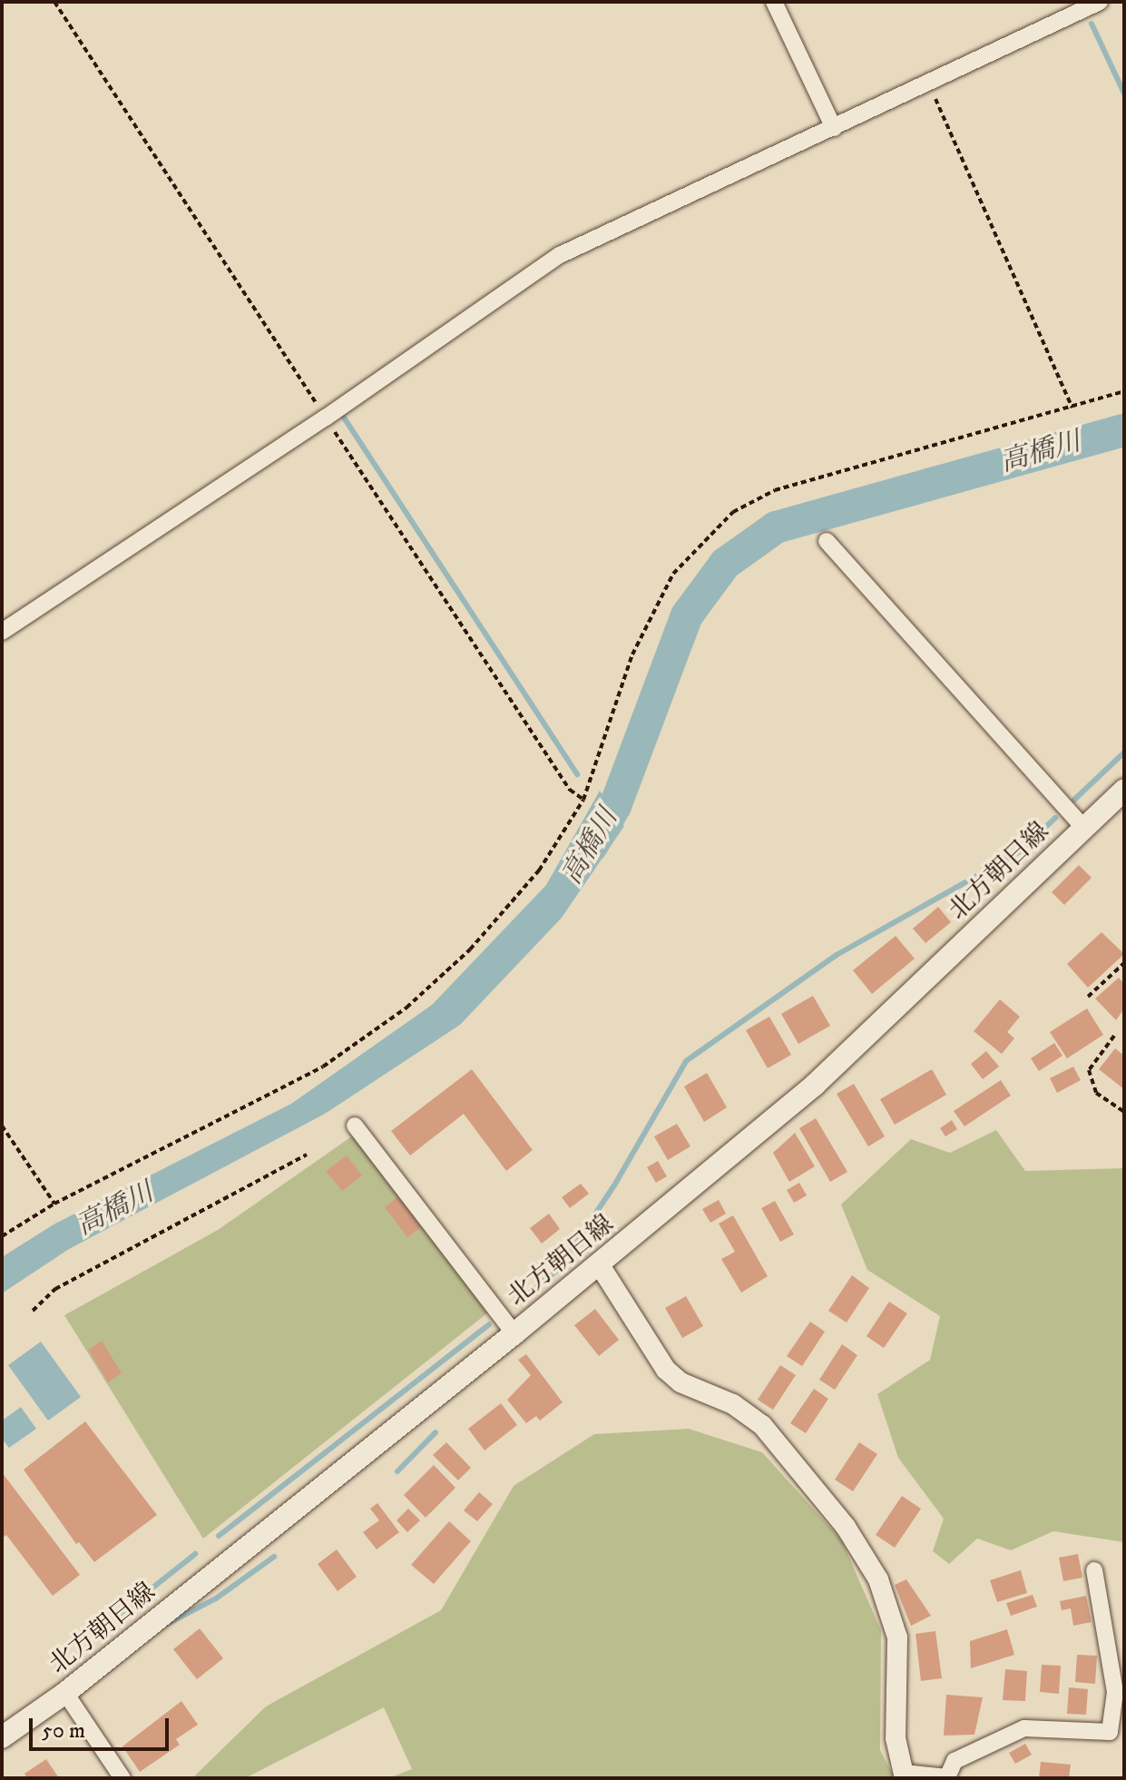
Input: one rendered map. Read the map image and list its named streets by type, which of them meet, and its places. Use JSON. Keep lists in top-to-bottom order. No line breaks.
{"streets":{"main road":["北方朝日線"]},"water":["高橋川"],"scale_bar":"50 m"}
